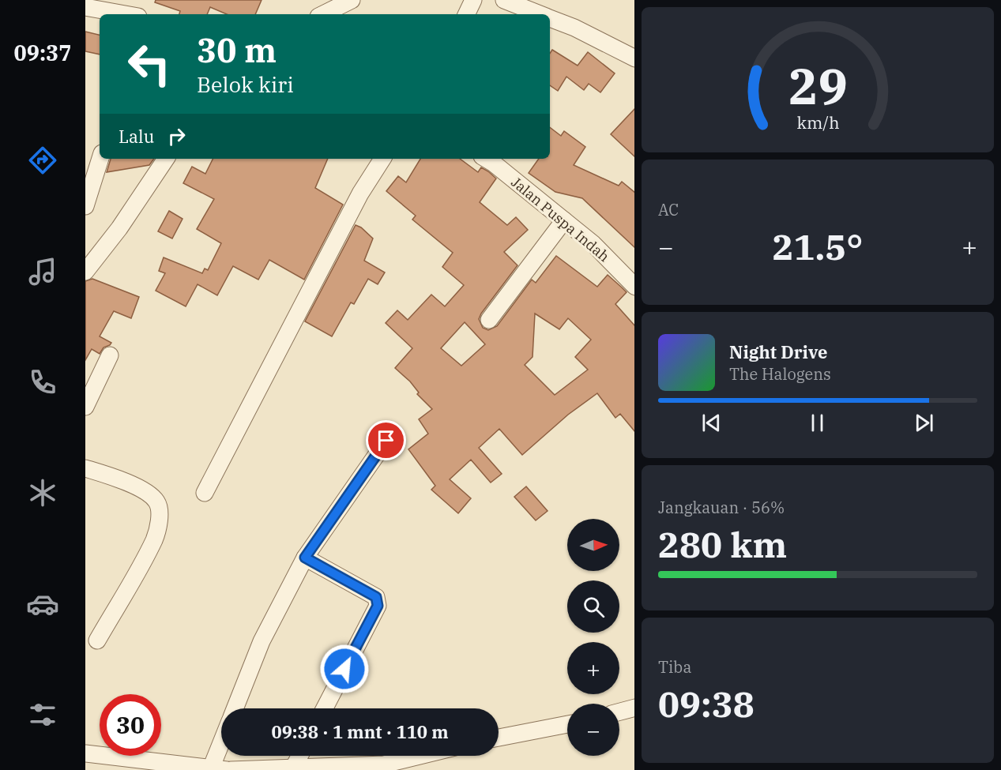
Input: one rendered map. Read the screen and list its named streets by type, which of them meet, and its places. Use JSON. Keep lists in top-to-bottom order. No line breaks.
{"streets":{"street":["Jalan Puspa Indah"]},"north":"right","page":{"tabs":"09:37","turn":["30 m","Belok kiri"],"then":"Lalu","tile":["AC",["Jangkauan · 56%","280 km"],["Tiba","09:38"]],"heat":["−","21.5°","+"],"song":["Night Drive","The Halogens"],"map_buttons":["+","−"],"limit":"30","trip":"09:38 · 1 mnt · 110 m","gauge":["29","km/h"]}}
